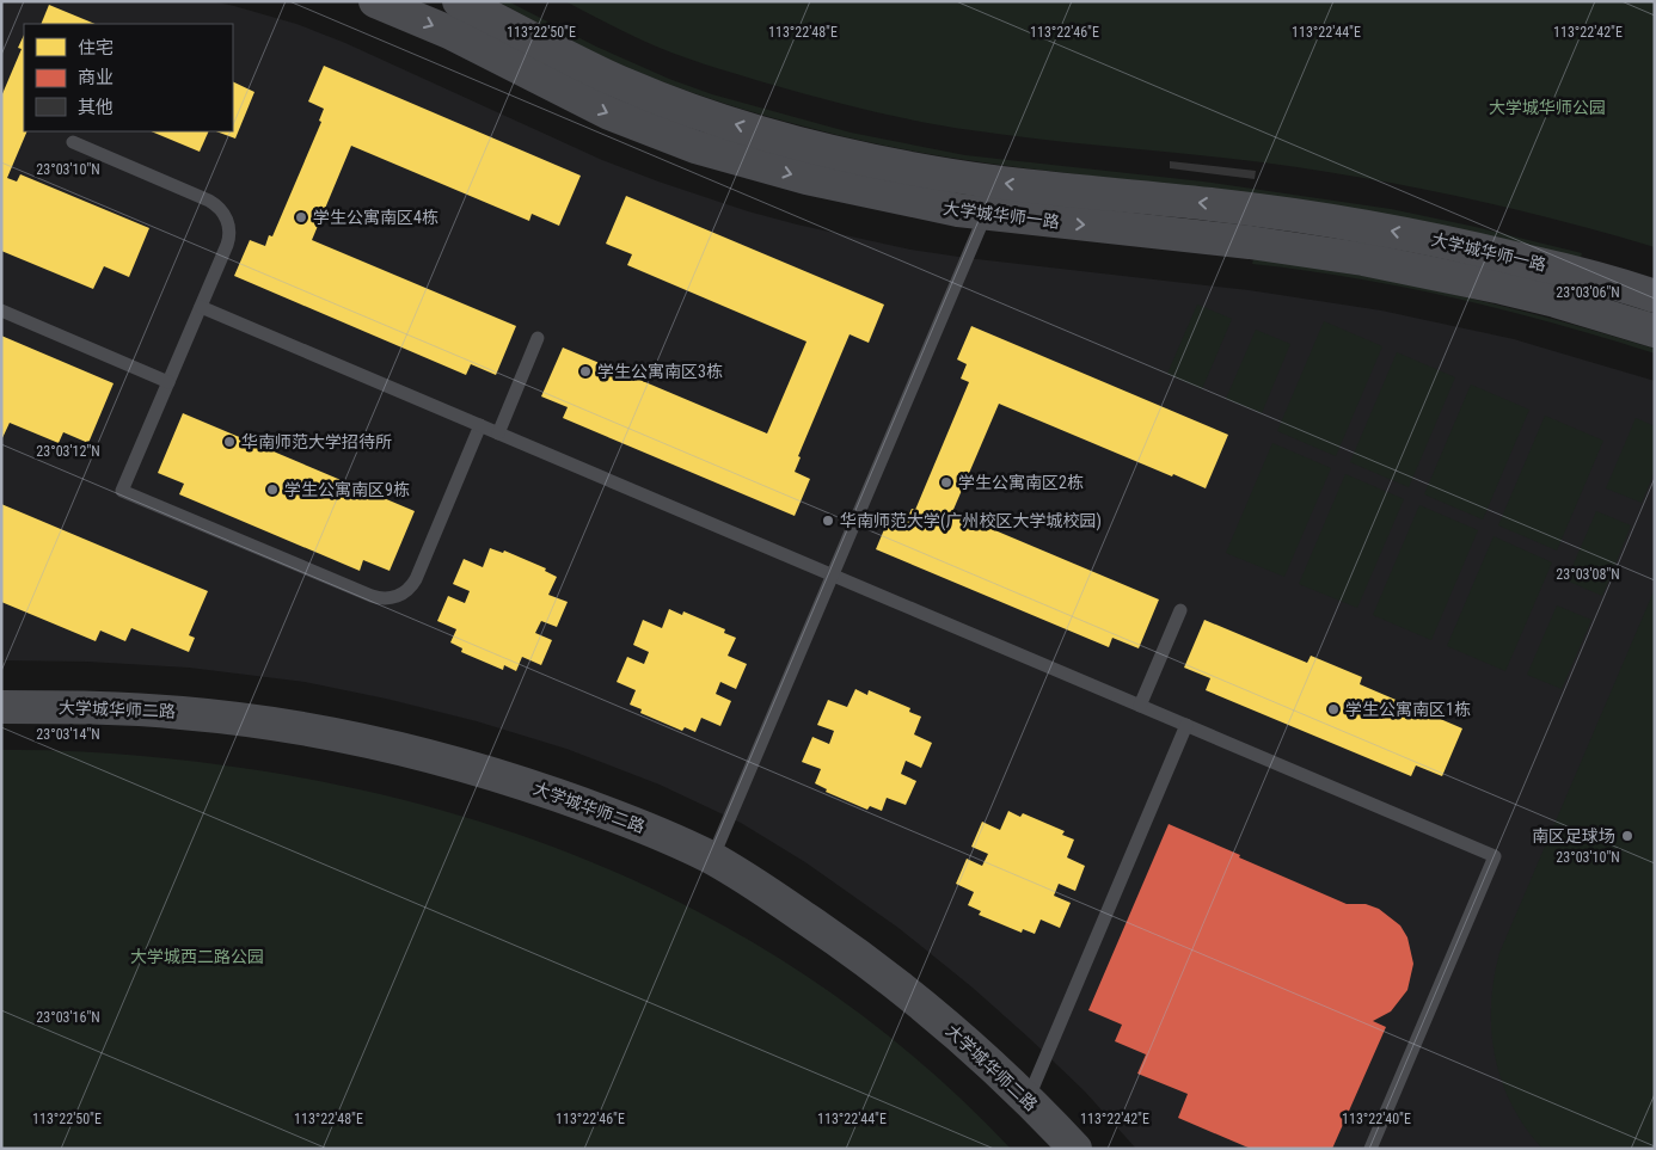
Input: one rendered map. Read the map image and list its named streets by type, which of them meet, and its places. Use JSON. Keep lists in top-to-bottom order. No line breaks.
{"streets":{"street":["大学城华师一路","大学城华师二路"]},"parks":["大学城华师公园","大学城西二路公园"],"places":["学生公寓南区4栋","学生公寓南区3栋","华南师范大学招待所","学生公寓南区2栋","学生公寓南区9栋","华南师范大学(广州校区大学城校园)","学生公寓南区1栋","南区足球场"],"legend":["住宅","商业","其他"],"coordinates":["113°22'50\"E","113°22'44\"E","113°22'48\"E","113°22'46\"E","113°22'42\"E","23°03'10\"N","23°03'06\"N","23°03'12\"N","23°03'08\"N","23°03'14\"N","23°03'16\"N","113°22'40\"E"]}
